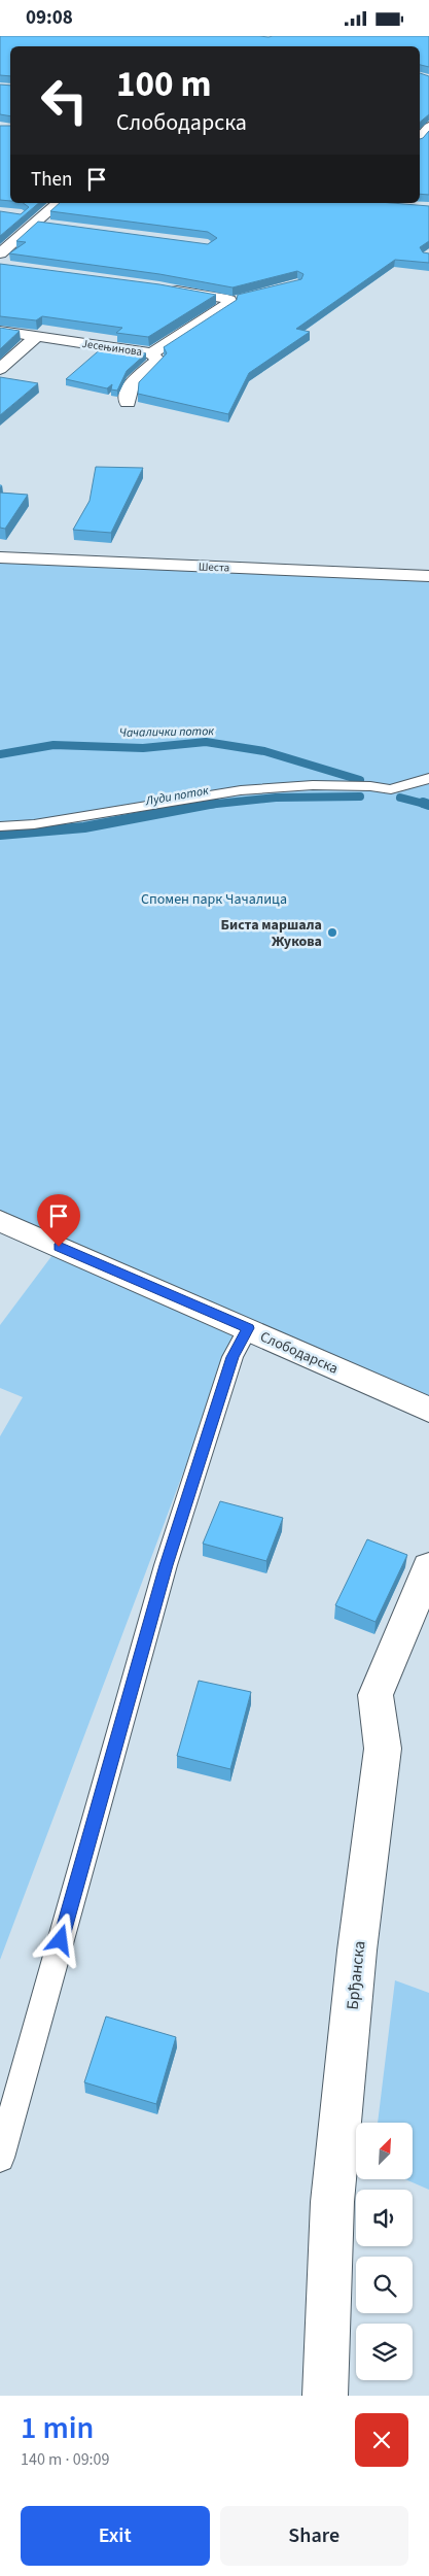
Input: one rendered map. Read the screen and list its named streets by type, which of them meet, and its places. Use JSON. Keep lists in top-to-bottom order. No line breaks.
{"streets":{"street":["Јесењинова","Шеста","Слободарска","Брђанска"]},"water":["Чачалички поток","Луди поток"],"parks":["Спомен парк Чачалица"],"places":["Биста маршала Жукова"],"north":"top right","page":{"status":"09:08","turn":["100 m","Слободарска"],"then":"Then","heading":["1 min","140 m · 09:09"],"buttons":["Exit","Share"]}}
